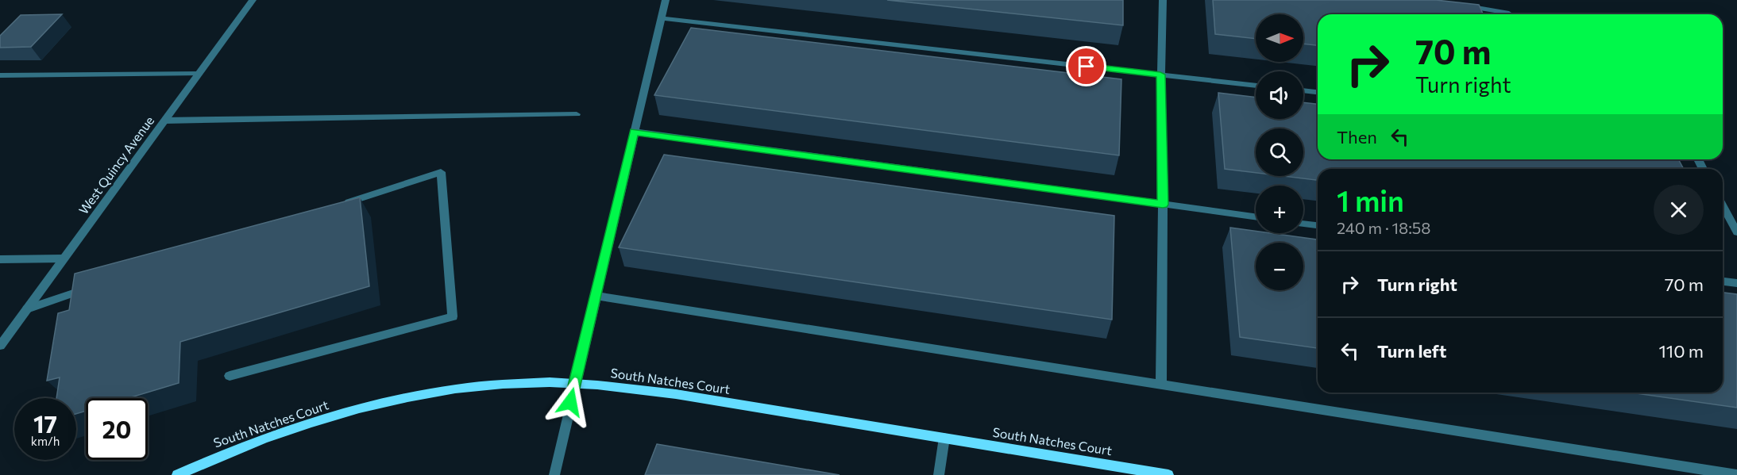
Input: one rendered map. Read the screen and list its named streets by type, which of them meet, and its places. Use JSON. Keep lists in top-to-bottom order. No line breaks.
{"streets":{"street":["West Quincy Avenue","South Natches Court"]},"north":"right","page":{"map_buttons":["+","−"],"turn":["70 m","Turn right"],"then":"Then","heading":["1 min","240 m · 18:58"],"list":[{"name":"Turn right","value":"70 m"},{"name":"Turn left","value":"110 m"}],"speed":"17 km/h","limit":"20"}}
